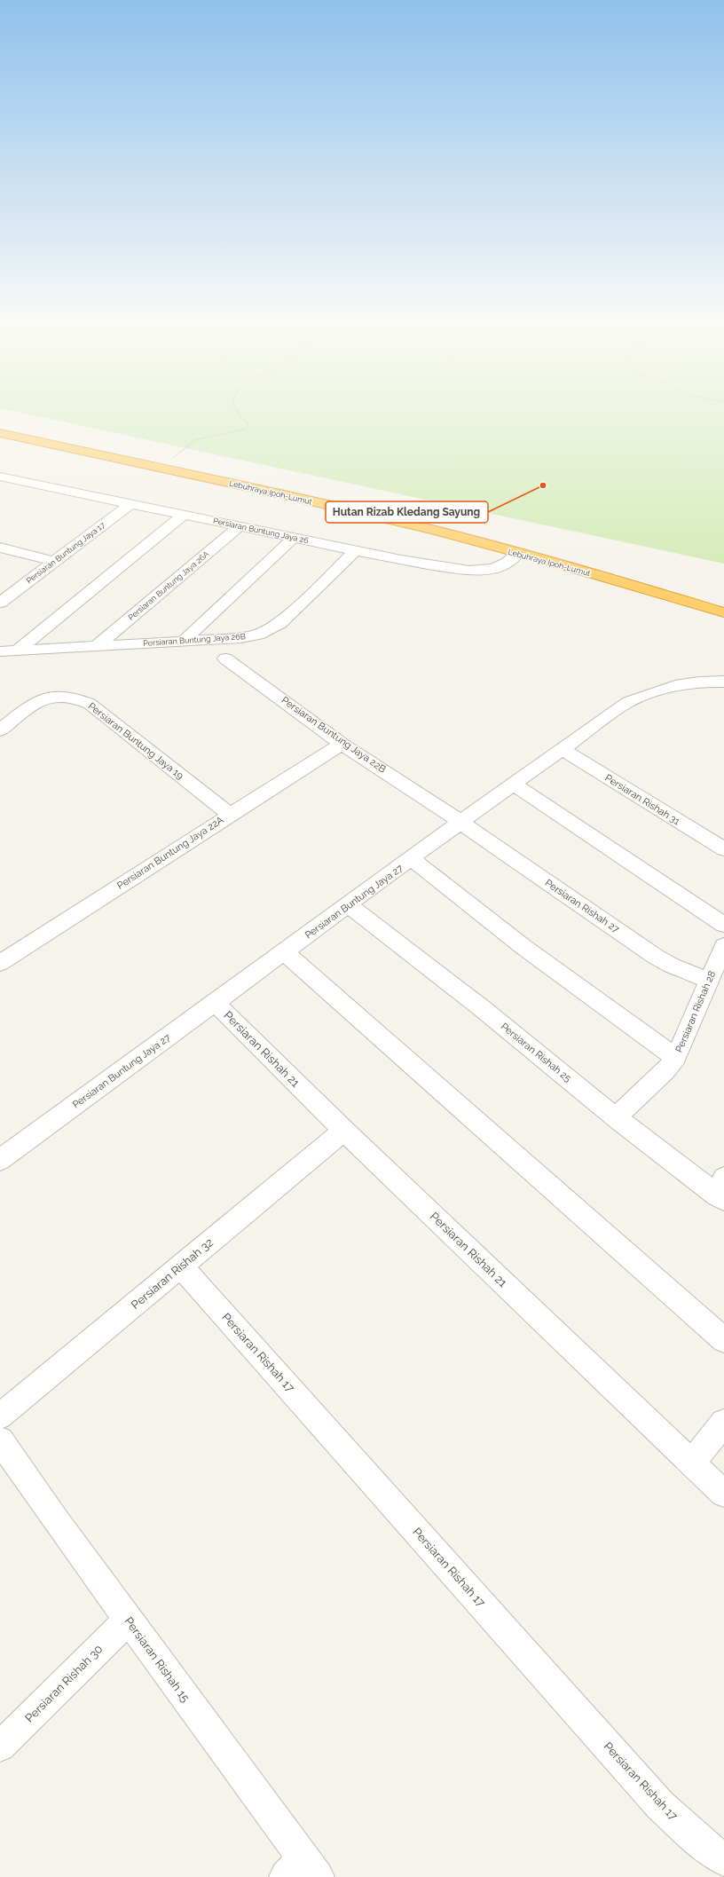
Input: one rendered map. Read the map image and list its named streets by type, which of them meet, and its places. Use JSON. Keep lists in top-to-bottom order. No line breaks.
{"streets":{"highway":["Lebuhraya Ipoh-Lumut"],"street":["Persiaran Buntung Jaya 26","Persiaran Buntung Jaya 17","Persiaran Buntung Jaya 26A","Persiaran Buntung Jaya 26B","Persiaran Buntung Jaya 22B","Persiaran Buntung Jaya 19","Persiaran Rishah 31","Persiaran Buntung Jaya 22A","Persiaran Buntung Jaya 27","Persiaran Rishah 27","Persiaran Rishah 28","Persiaran Rishah 21","Persiaran Rishah 25","Persiaran Rishah 32","Persiaran Rishah 17","Persiaran Rishah 15","Persiaran Rishah 30"]},"crossings":[["Lebuhraya Ipoh-Lumut","Persiaran Buntung Jaya 26"],["Persiaran Buntung Jaya 26","Persiaran Buntung Jaya 17"],["Persiaran Buntung Jaya 26","Persiaran Buntung Jaya 26A"],["Persiaran Buntung Jaya 26","Persiaran Buntung Jaya 26B"],["Persiaran Buntung Jaya 26A","Persiaran Buntung Jaya 26B"],["Persiaran Buntung Jaya 22B","Persiaran Buntung Jaya 22A"],["Persiaran Buntung Jaya 22B","Persiaran Buntung Jaya 27"],["Persiaran Buntung Jaya 22B","Persiaran Rishah 27"],["Persiaran Buntung Jaya 19","Persiaran Buntung Jaya 22A"],["Persiaran Rishah 31","Persiaran Buntung Jaya 27"],["Persiaran Buntung Jaya 27","Persiaran Rishah 27"],["Persiaran Buntung Jaya 27","Persiaran Rishah 21"],["Persiaran Buntung Jaya 27","Persiaran Rishah 25"],["Persiaran Rishah 27","Persiaran Rishah 28"],["Persiaran Rishah 28","Persiaran Rishah 25"],["Persiaran Rishah 21","Persiaran Rishah 32"],["Persiaran Rishah 32","Persiaran Rishah 17"],["Persiaran Rishah 15","Persiaran Rishah 30"]],"places":["Hutan Rizab Kledang Sayung"]}
